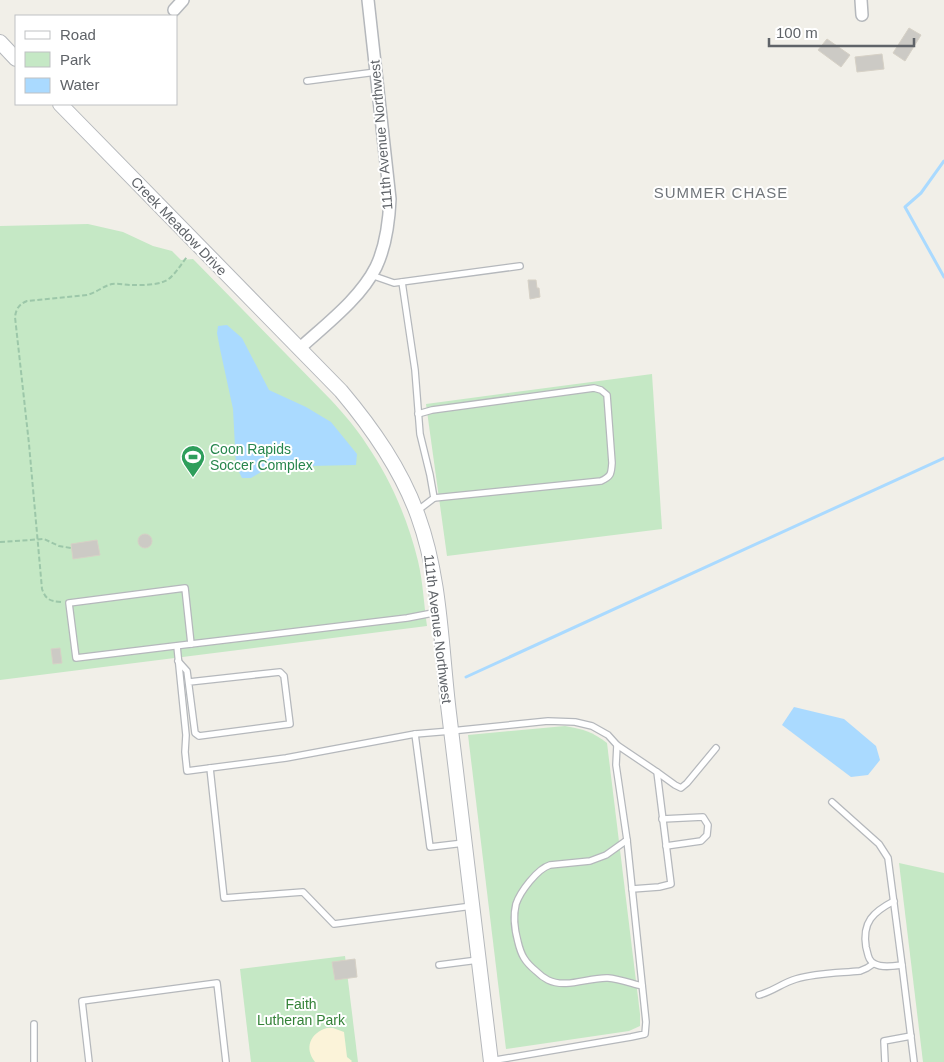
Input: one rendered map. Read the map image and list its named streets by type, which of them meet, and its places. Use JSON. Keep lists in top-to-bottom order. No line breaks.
{"streets":{"street":["111th Avenue Northwest","Creek Meadow Drive"]},"crossings":[["111th Avenue Northwest","Creek Meadow Drive"]],"districts":["SUMMER CHASE"],"parks":["Faith Lutheran Park"],"places":{"sports":["Coon Rapids Soccer Complex"]},"legend":["Road","Park","Water"],"scale_bar":"100 m"}
